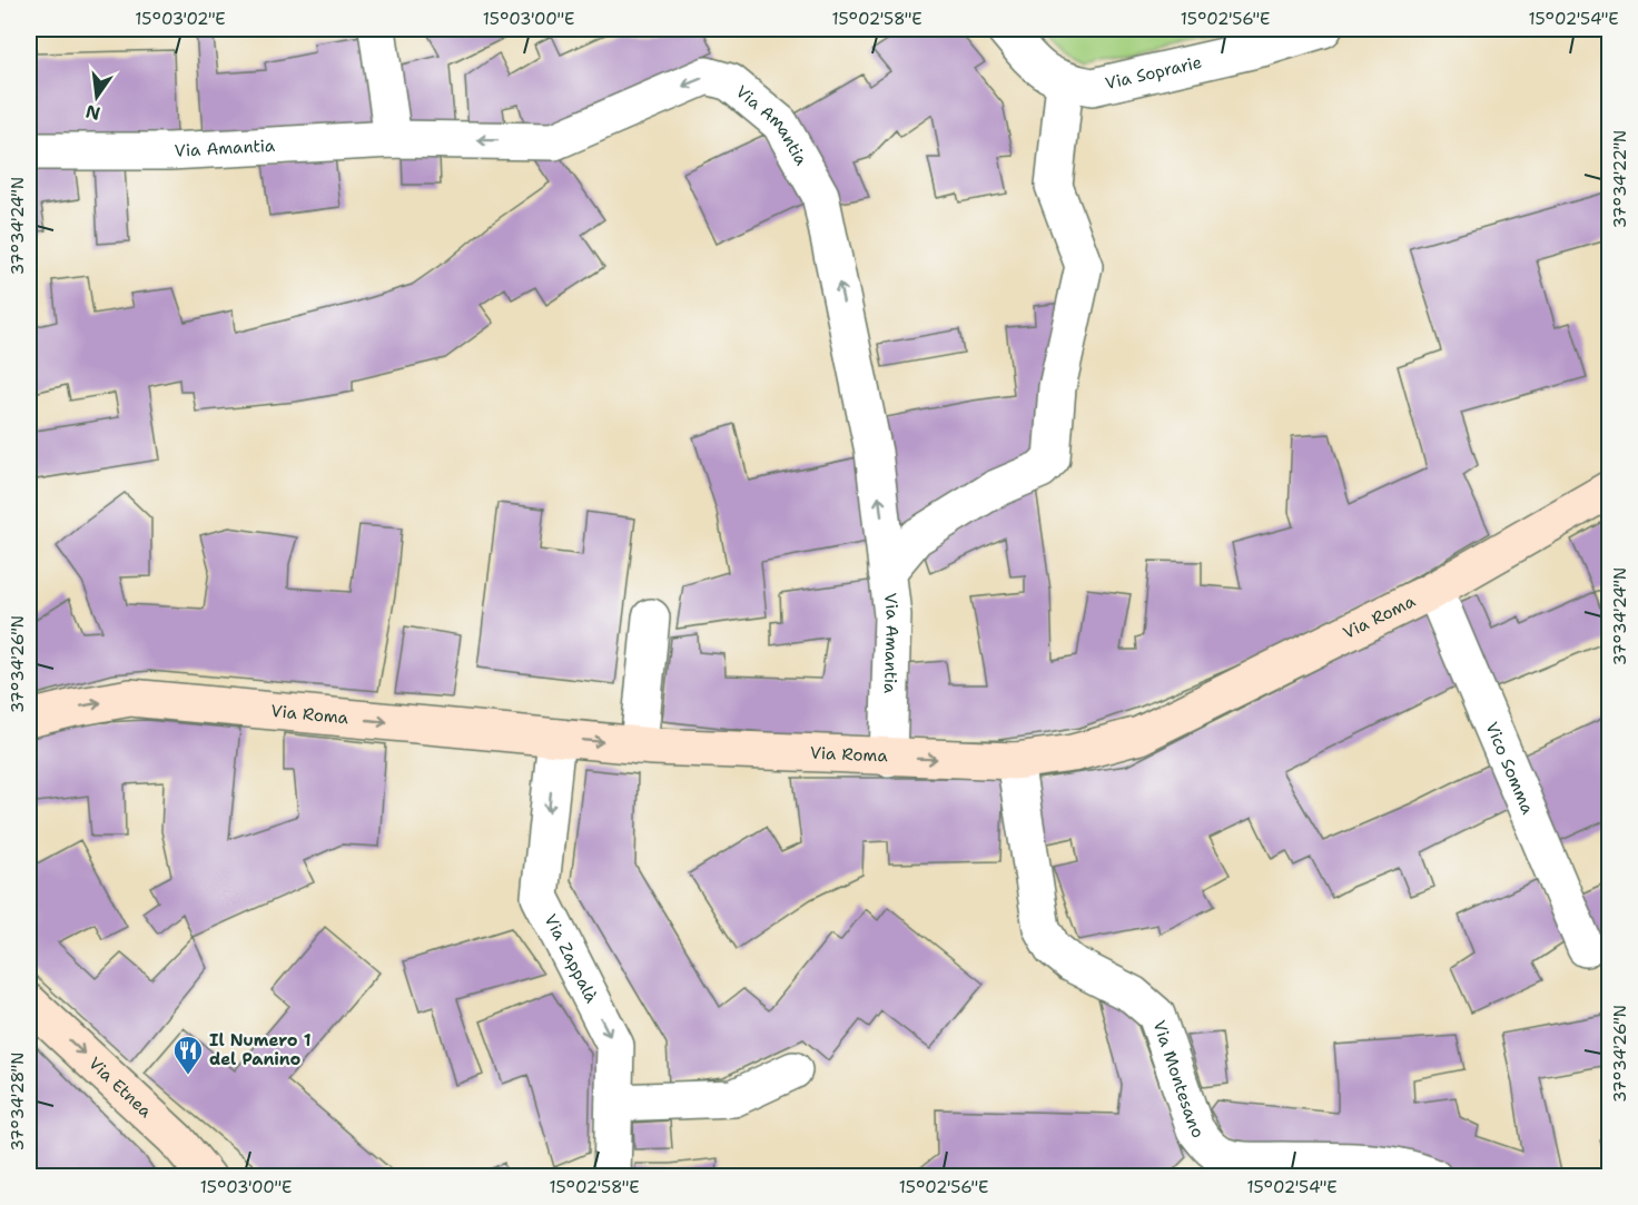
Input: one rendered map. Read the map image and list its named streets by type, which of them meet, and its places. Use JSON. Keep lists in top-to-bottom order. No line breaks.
{"streets":{"main road":["Via Roma","Via Etnea"],"street":["Via Soprarie","Via Amantia","Vico Somma","Via Zappalà","Via Montesano"]},"crossings":[["Via Amantia","Via Roma"],["Via Roma","Vico Somma"],["Via Roma","Via Zappalà"],["Via Roma","Via Montesano"]],"one_way":["Via Roma","Via Zappalà","Via Etnea"],"places":{"restaurant":["Il Numero 1 del Panino"]},"north":"bottom","coordinates":["15°03'02\"E","15°03'00\"E","15°02'58\"E","15°02'56\"E","15°02'54\"E","37°34'22\"N","37°34'24\"N","37°34'26\"N","37°34'28\"N"]}
